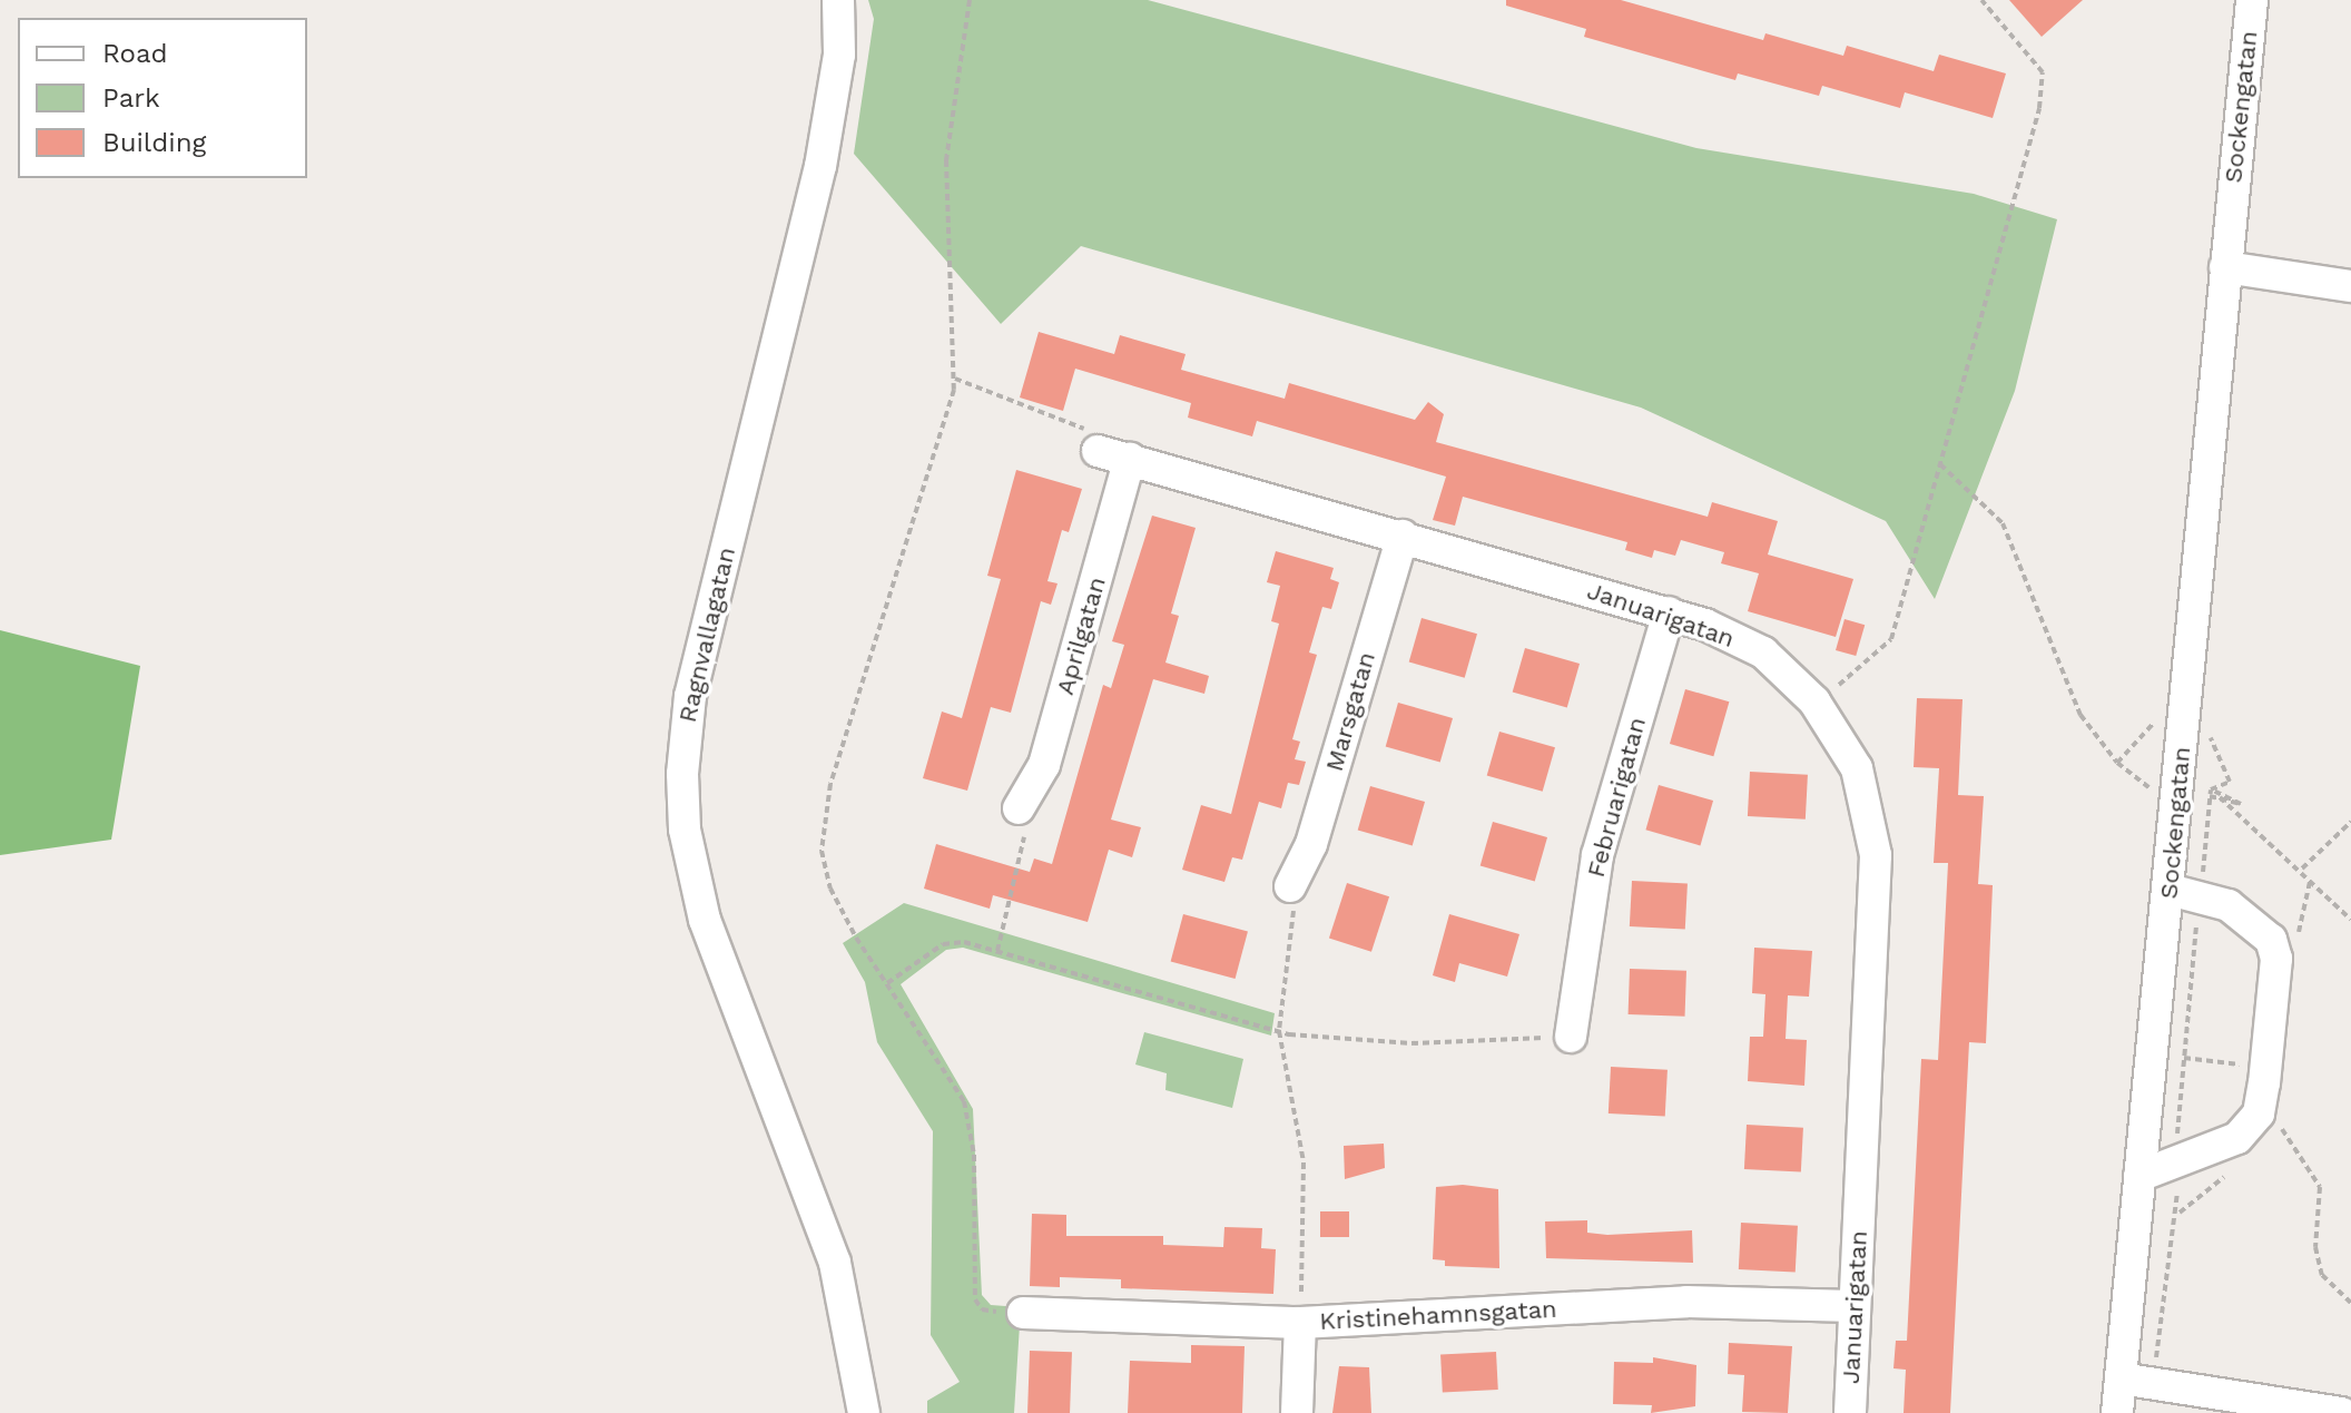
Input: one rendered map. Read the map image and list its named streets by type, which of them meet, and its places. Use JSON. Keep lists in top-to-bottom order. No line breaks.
{"streets":{"street":["Sockengatan","Januarigatan","Ragnvallagatan","Aprilgatan","Marsgatan","Februarigatan","Kristinehamnsgatan"]},"crossings":[["Januarigatan","Aprilgatan"],["Januarigatan","Marsgatan"],["Januarigatan","Februarigatan"],["Januarigatan","Kristinehamnsgatan"]],"legend":["Road","Park","Building"]}
